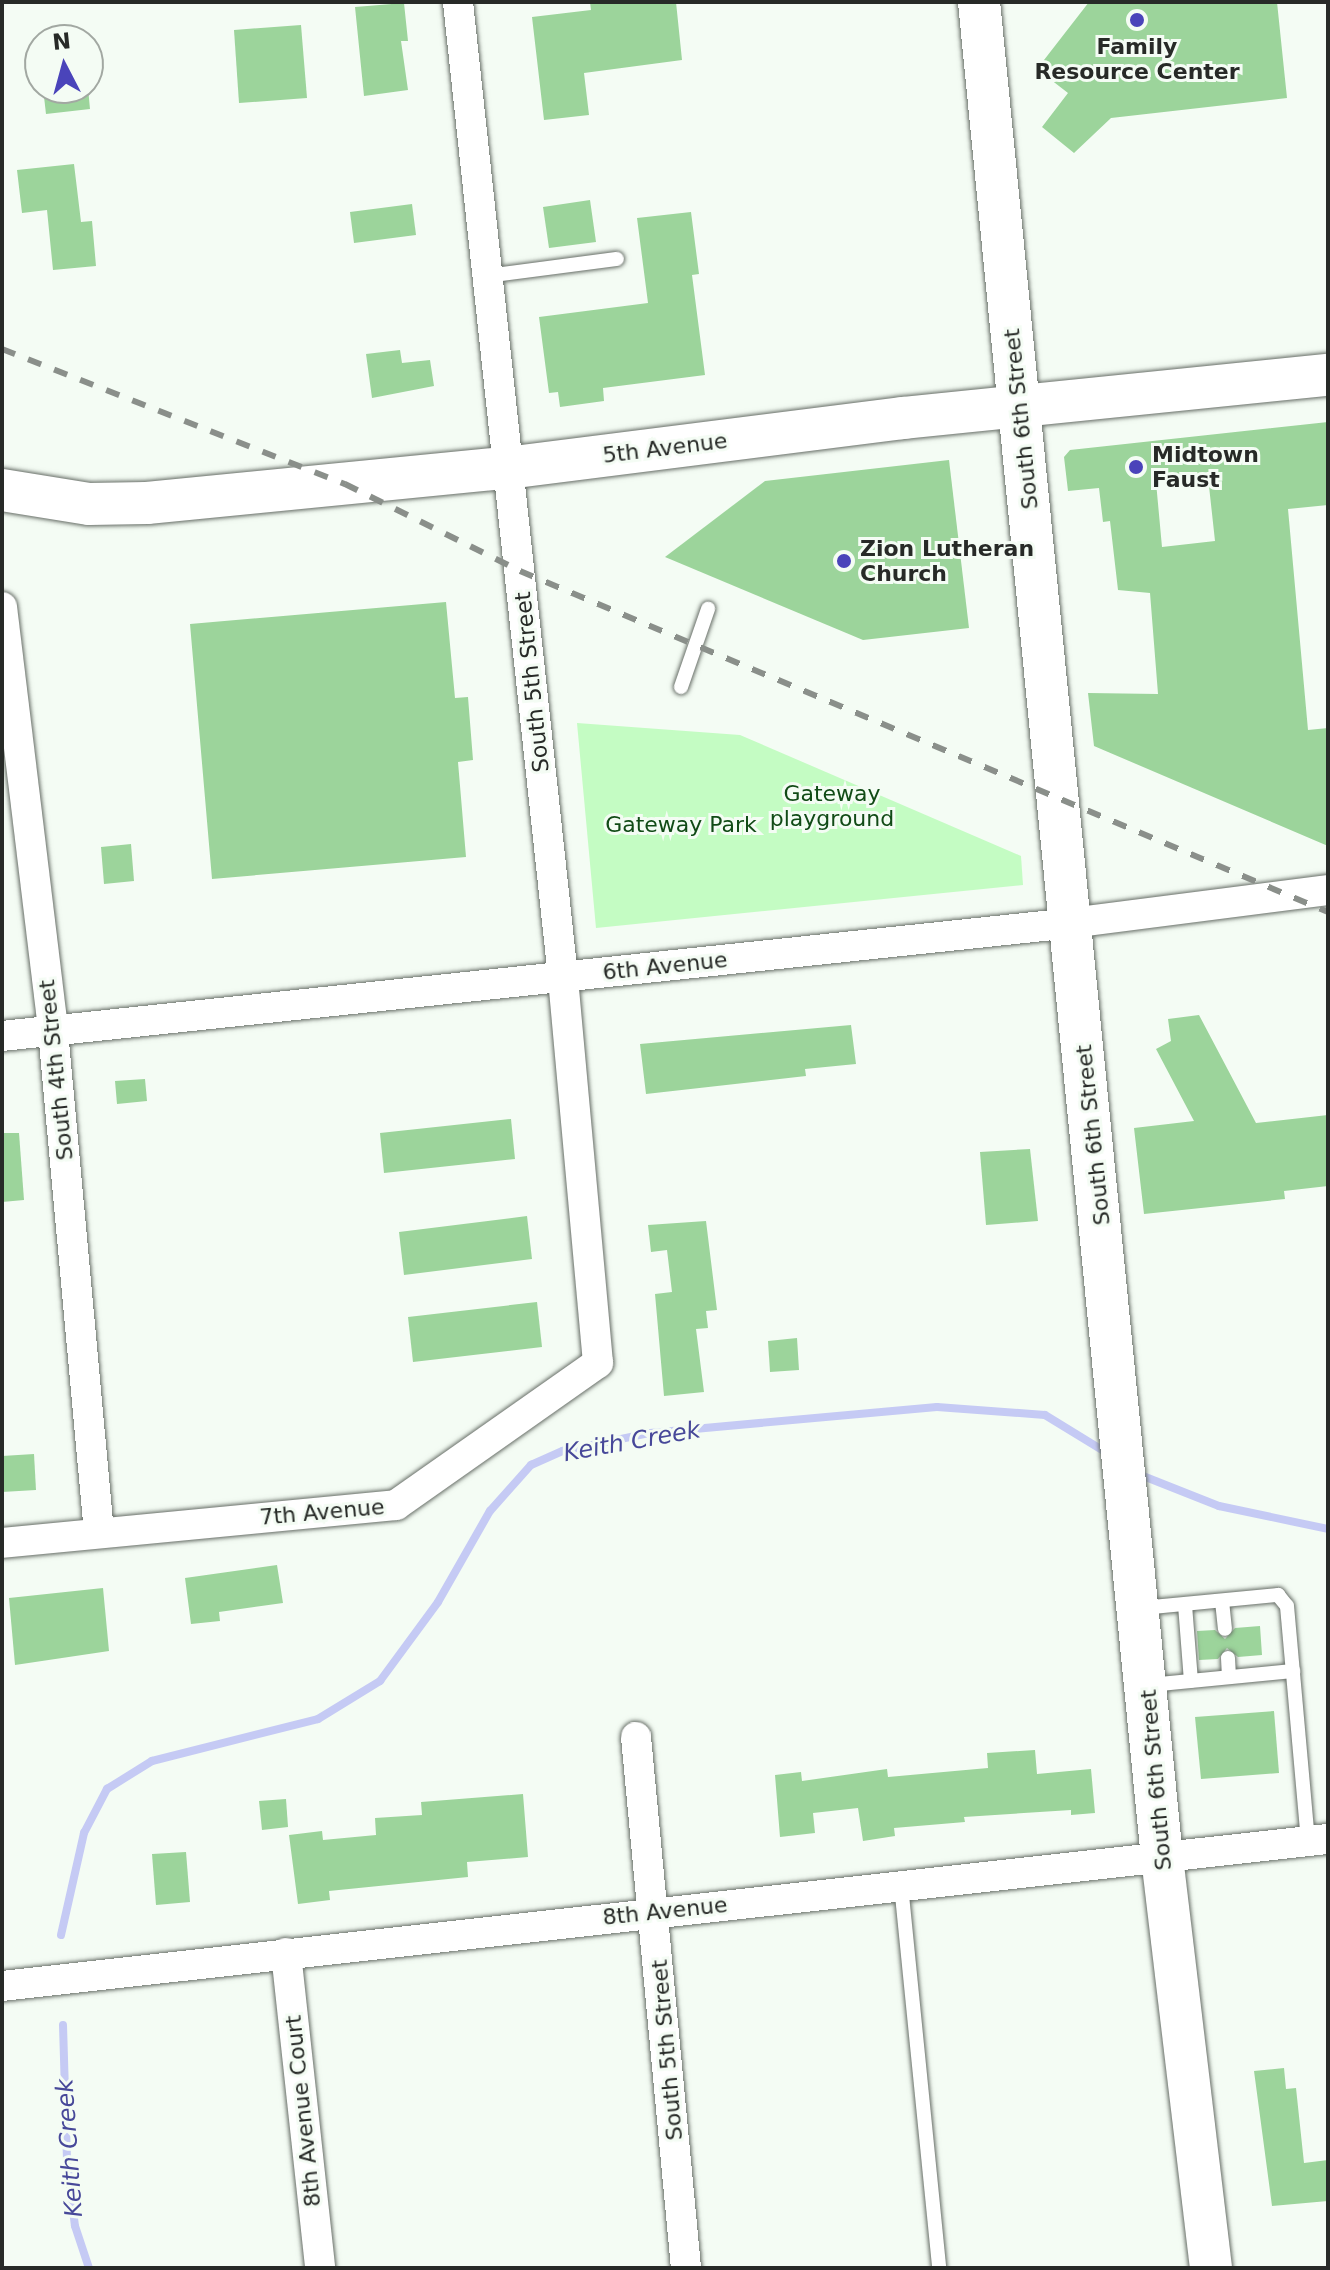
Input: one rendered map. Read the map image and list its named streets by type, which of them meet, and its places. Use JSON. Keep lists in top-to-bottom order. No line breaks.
{"streets":{"street":["South 6th Street","5th Avenue","South 5th Street","6th Avenue","South 4th Street","7th Avenue","8th Avenue","8th Avenue Court"]},"crossings":[["South 6th Street","5th Avenue"],["South 6th Street","6th Avenue"],["South 6th Street","8th Avenue"],["5th Avenue","South 5th Street"],["South 5th Street","6th Avenue"],["South 5th Street","7th Avenue"],["South 5th Street","8th Avenue"],["6th Avenue","South 4th Street"],["South 4th Street","7th Avenue"],["8th Avenue","8th Avenue Court"]],"water":["Keith Creek"],"parks":["Gateway playground","Gateway Park"],"places":["Family Resource Center","Midtown Faust","Zion Lutheran Church"],"north":"top"}
